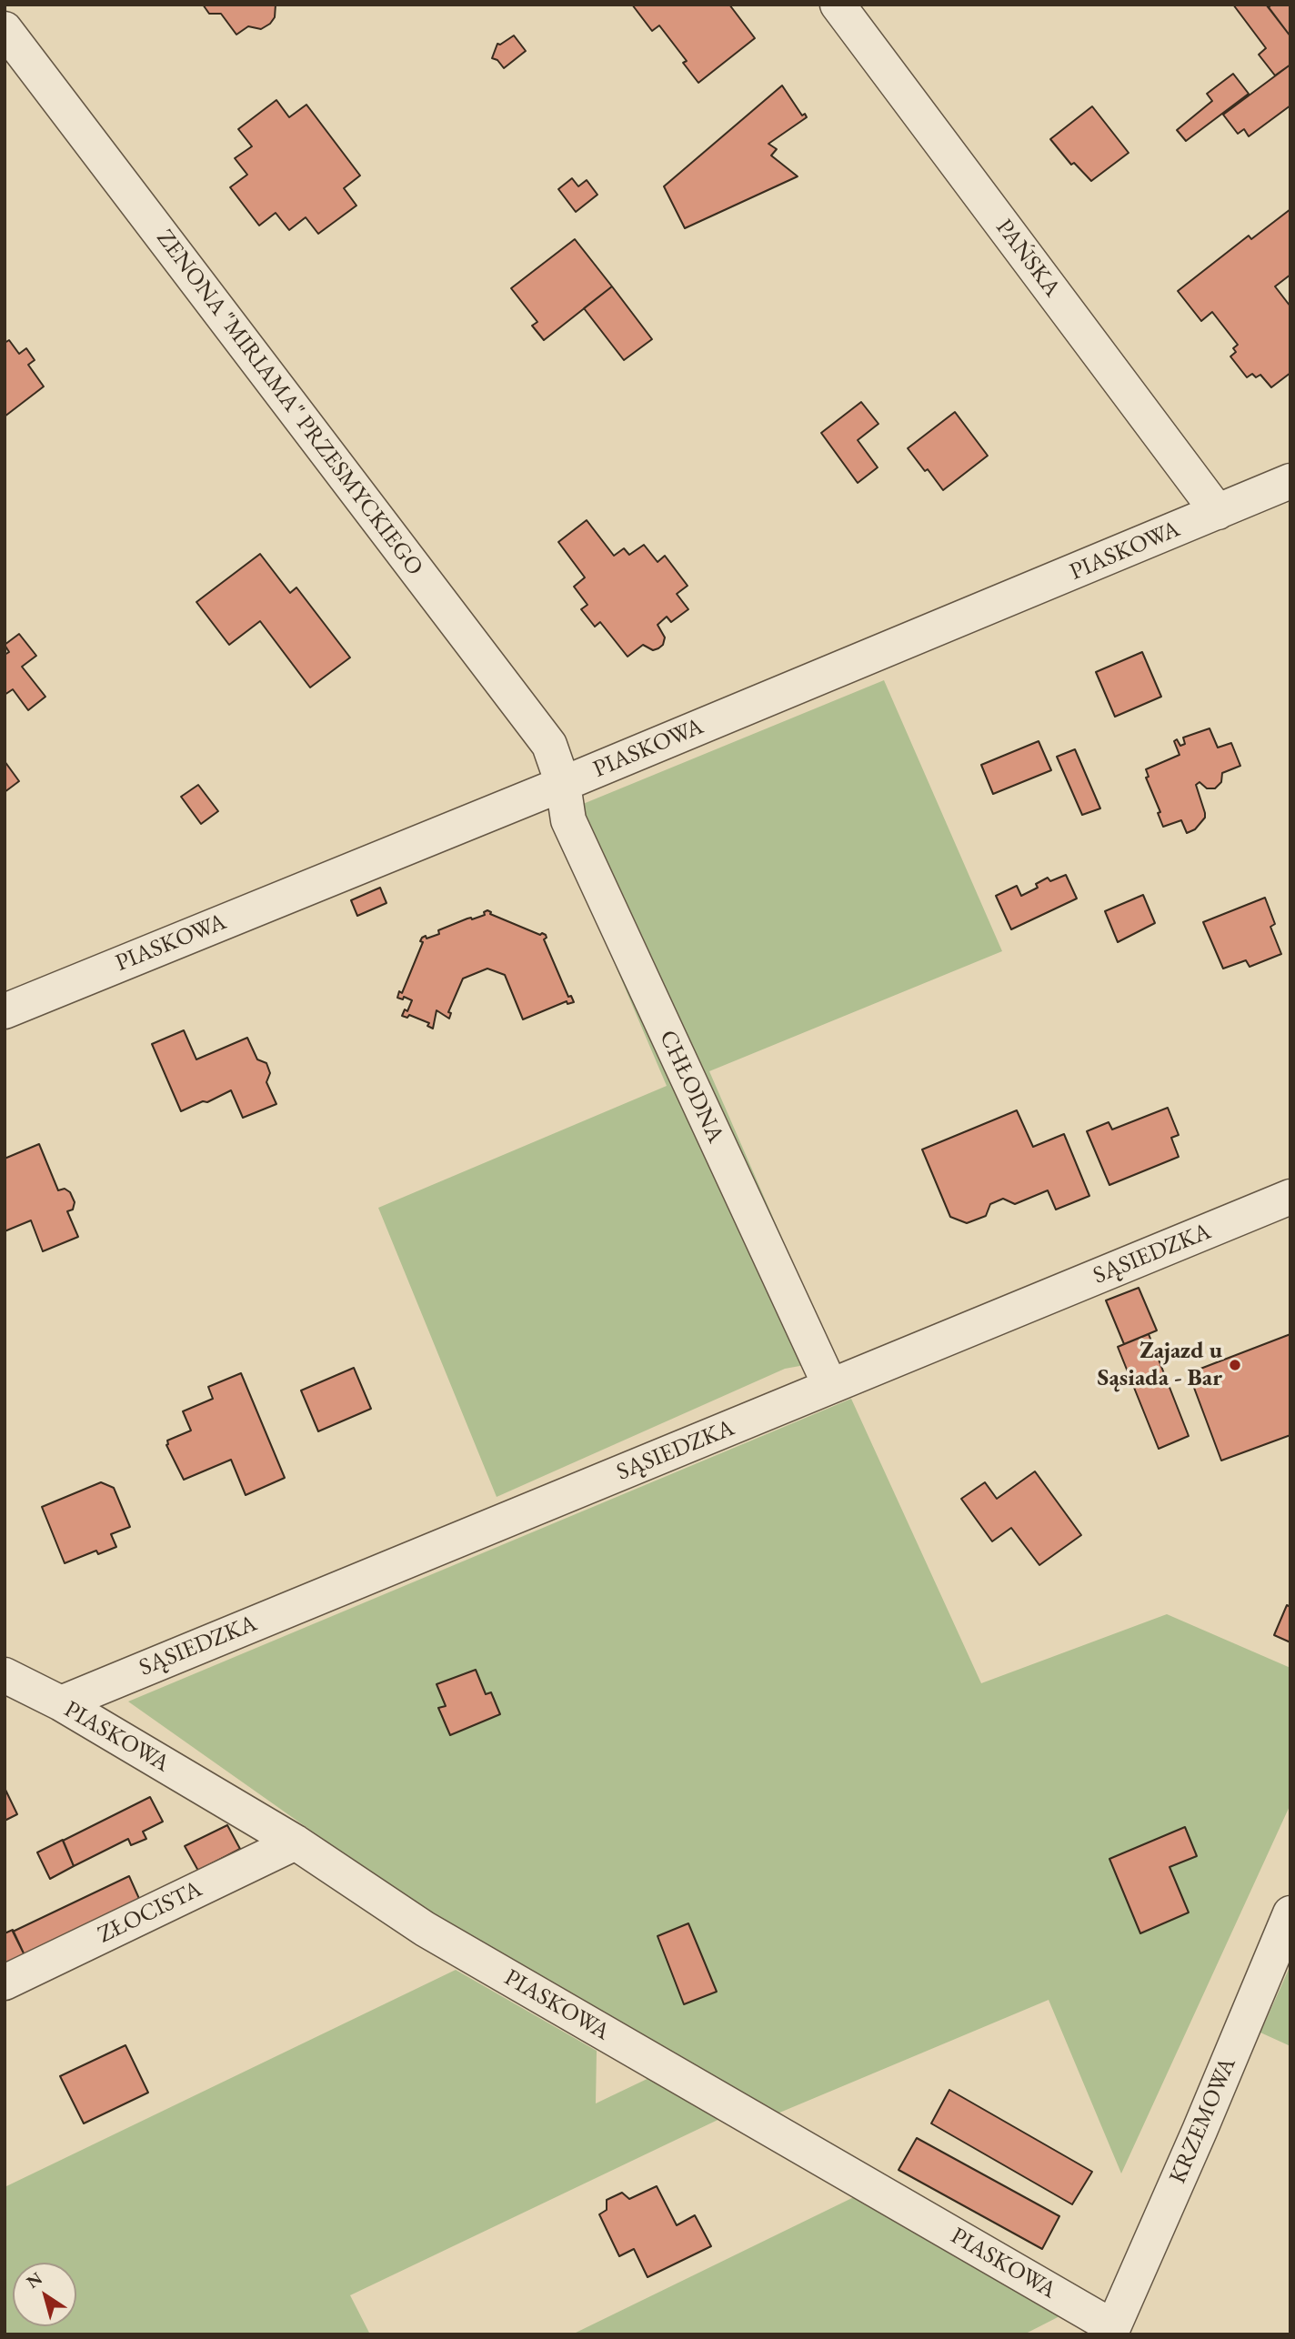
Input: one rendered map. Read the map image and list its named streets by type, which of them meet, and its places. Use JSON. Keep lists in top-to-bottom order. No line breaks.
{"streets":{"street":["PAŃSKA","ZENONA \"MIRIAMA\" PRZESMYCKIEGO","PIASKOWA","CHŁODNA","SĄSIEDZKA","ZŁOCISTA","KRZEMOWA"]},"crossings":[["PAŃSKA","PIASKOWA"],["ZENONA \"MIRIAMA\" PRZESMYCKIEGO","PIASKOWA"],["ZENONA \"MIRIAMA\" PRZESMYCKIEGO","CHŁODNA"],["PIASKOWA","CHŁODNA"],["PIASKOWA","SĄSIEDZKA"],["PIASKOWA","ZŁOCISTA"],["PIASKOWA","KRZEMOWA"],["CHŁODNA","SĄSIEDZKA"]],"places":["Zajazd u Sąsiada - Bar"],"north":"top left"}
